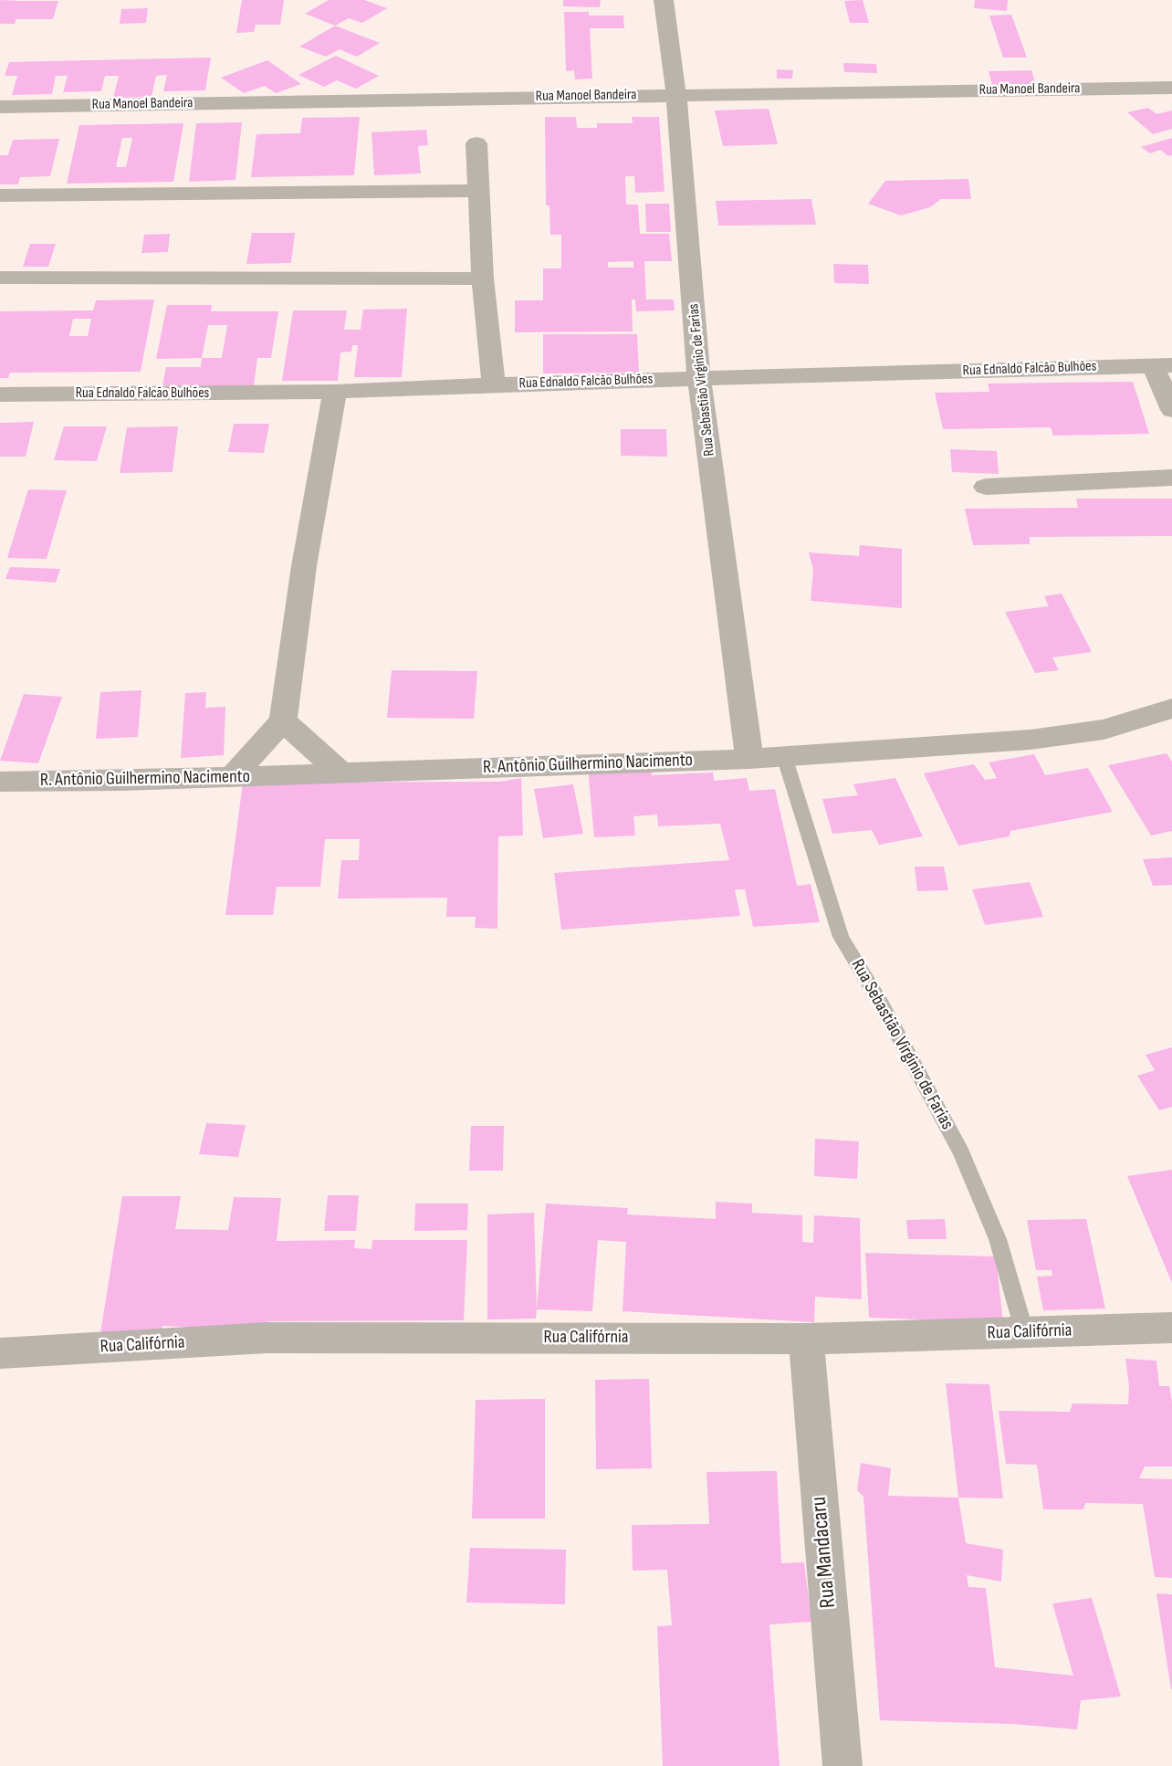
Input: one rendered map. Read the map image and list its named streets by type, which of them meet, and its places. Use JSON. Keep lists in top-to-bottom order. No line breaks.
{"streets":{"street":["Rua Manoel Bandeira","Rua Ednaldo Falcão Bulhões","Rua Sebastião Virginio de Farias","R. Antônio Guilhermino Nacimento","Rua Califórnia","Rua Mandacaru"]},"crossings":[["Rua Manoel Bandeira","Rua Sebastião Virginio de Farias"],["Rua Ednaldo Falcão Bulhões","Rua Sebastião Virginio de Farias"],["Rua Sebastião Virginio de Farias","R. Antônio Guilhermino Nacimento"],["Rua Sebastião Virginio de Farias","Rua Califórnia"],["Rua Califórnia","Rua Mandacaru"]]}
